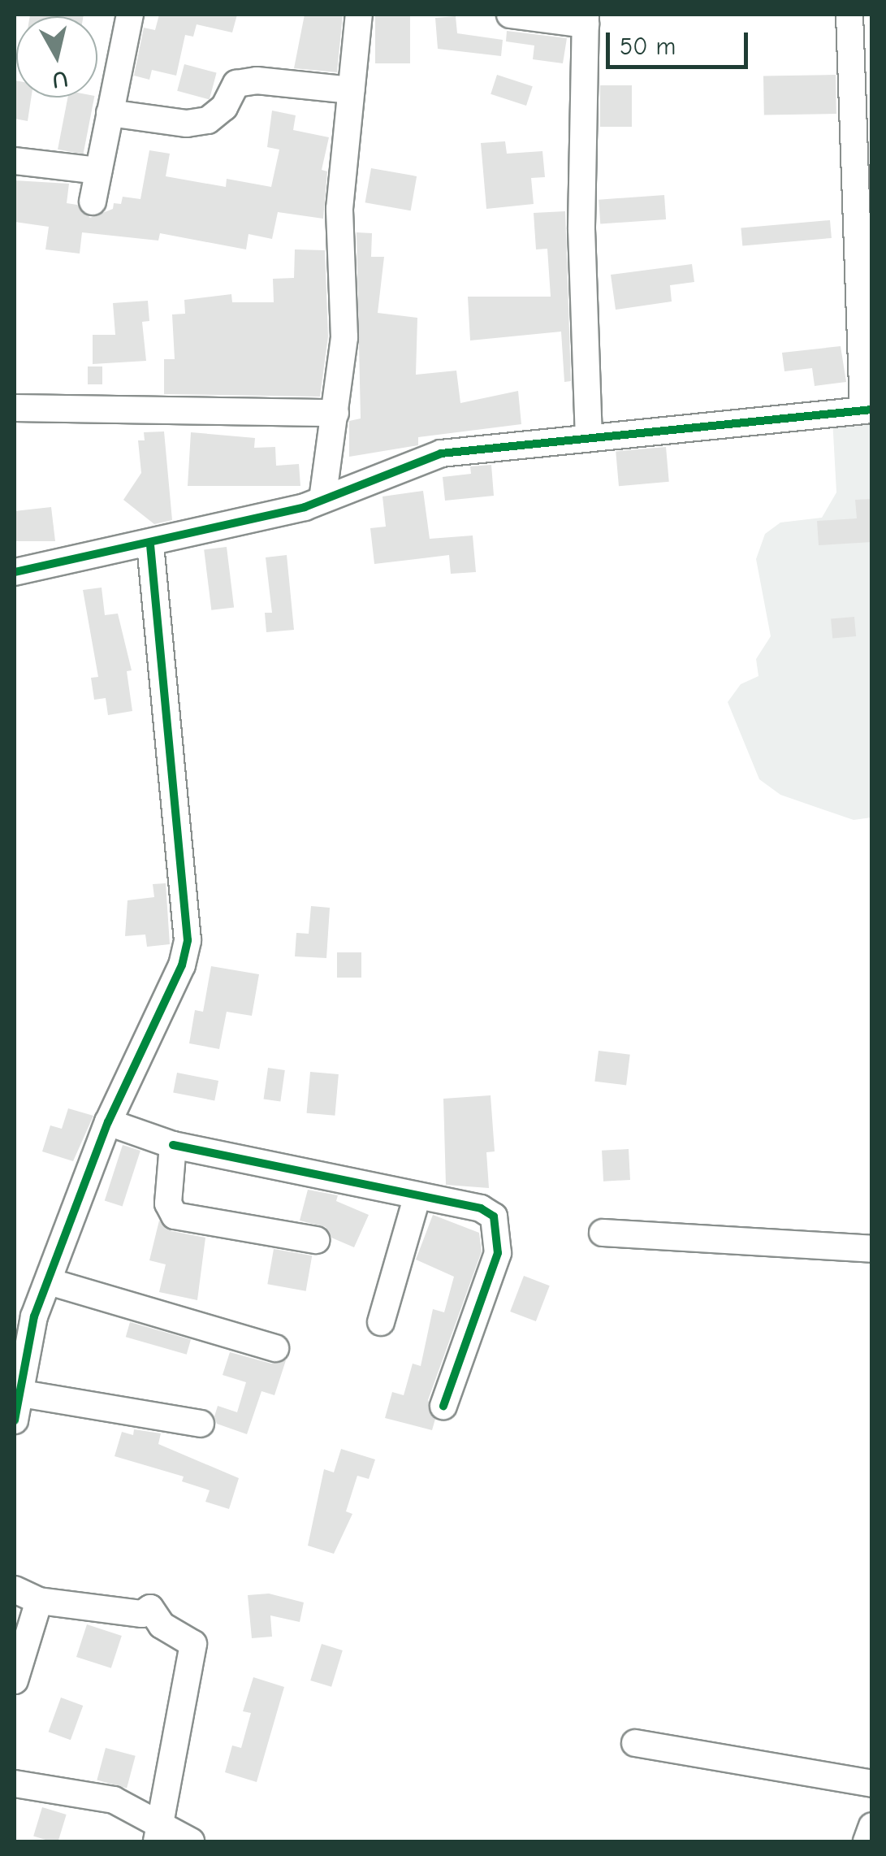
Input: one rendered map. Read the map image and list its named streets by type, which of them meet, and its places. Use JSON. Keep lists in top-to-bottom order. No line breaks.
{"scale_bar":"50 m","north":"bottom"}
